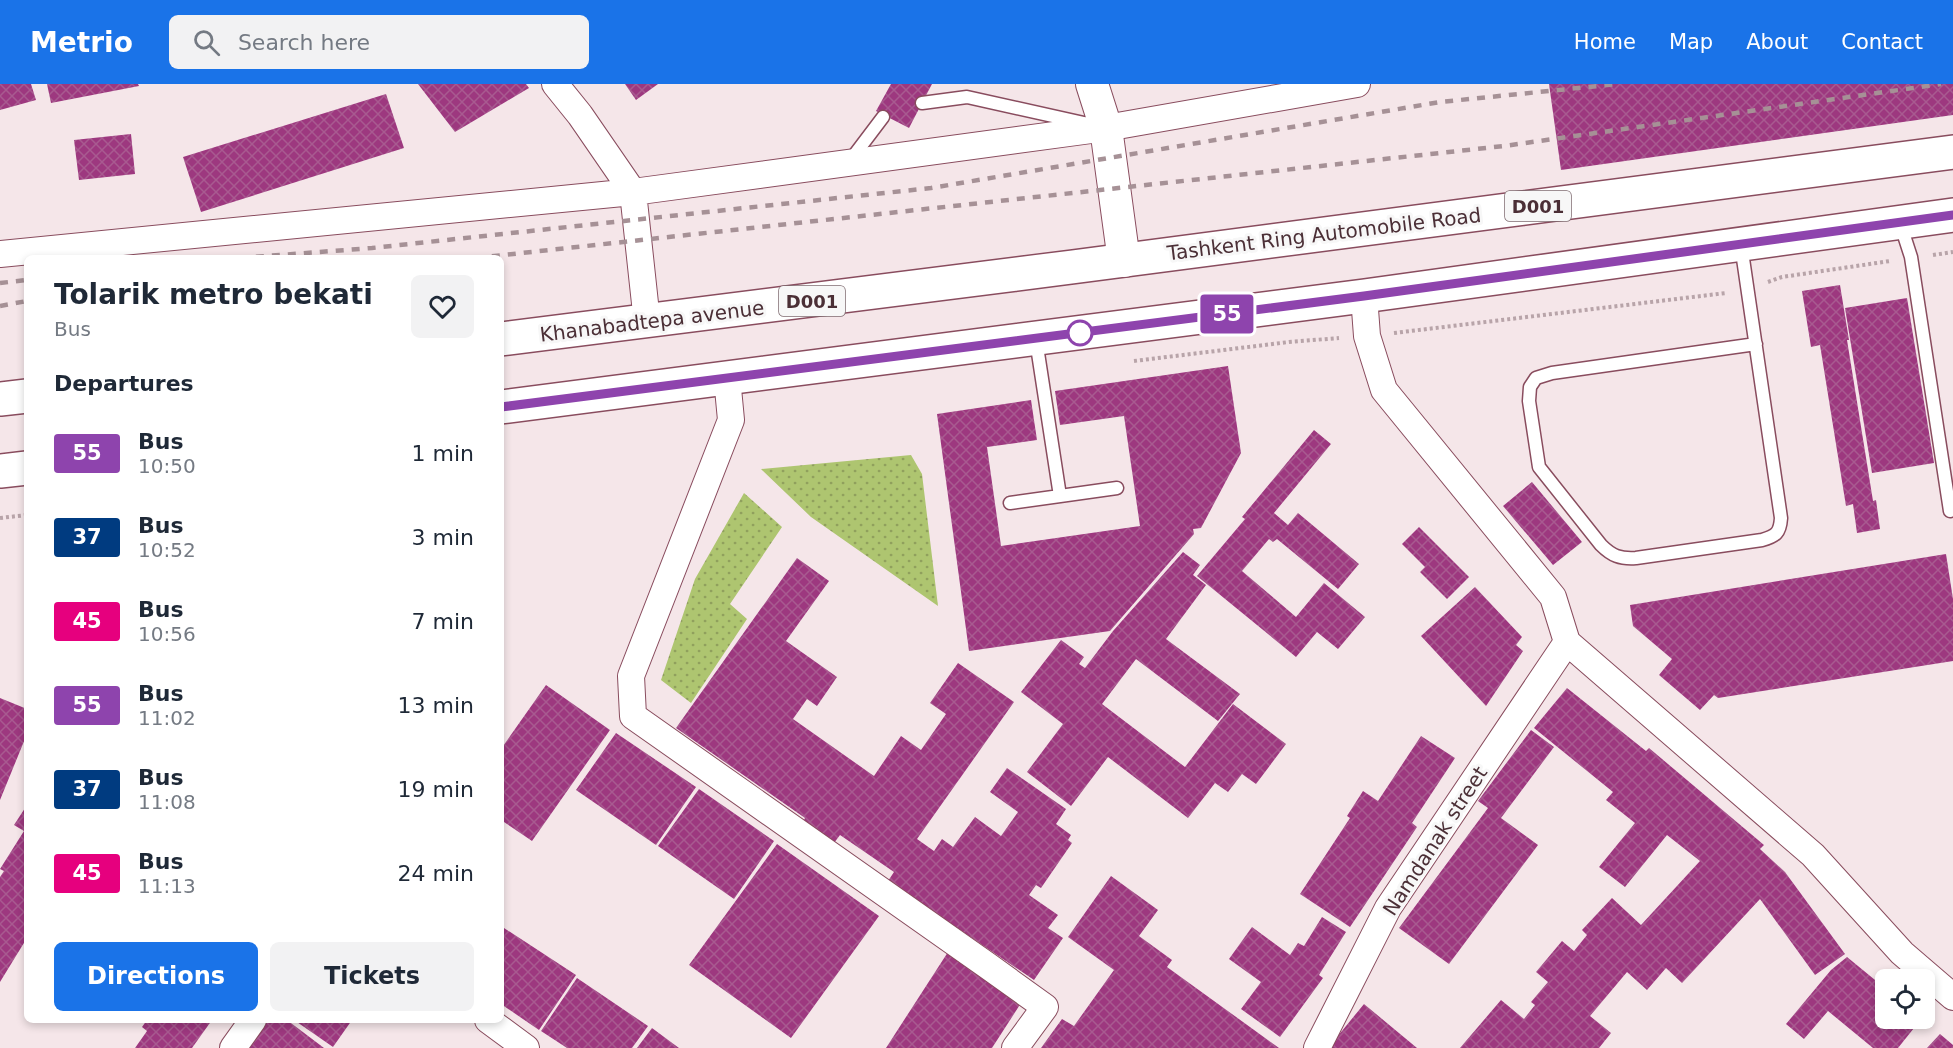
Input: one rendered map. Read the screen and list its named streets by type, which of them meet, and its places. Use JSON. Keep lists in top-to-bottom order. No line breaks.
{"streets":{"highway":["D001","Tashkent Ring Automobile Road","Khanabadtepa avenue"],"street":["Namdanak street"]},"crossings":[["Tashkent Ring Automobile Road","Khanabadtepa avenue"]],"lines":["bus line 55"],"page":{"header":"Metrio","search":"Search here","nav":["Home","Map","About","Contact"],"on_map":"55","heading":[["Tolarik metro bekati","Bus"],"Departures"],"list":[{"mark":"55","name":"Bus","note":"10:50","value":"1 min"},{"mark":"37","name":"Bus","note":"10:52","value":"3 min"},{"mark":"45","name":"Bus","note":"10:56","value":"7 min"},{"mark":"55","name":"Bus","note":"11:02","value":"13 min"},{"mark":"37","name":"Bus","note":"11:08","value":"19 min"},{"mark":"45","name":"Bus","note":"11:13","value":"24 min"}],"buttons":["Directions","Tickets"]}}
